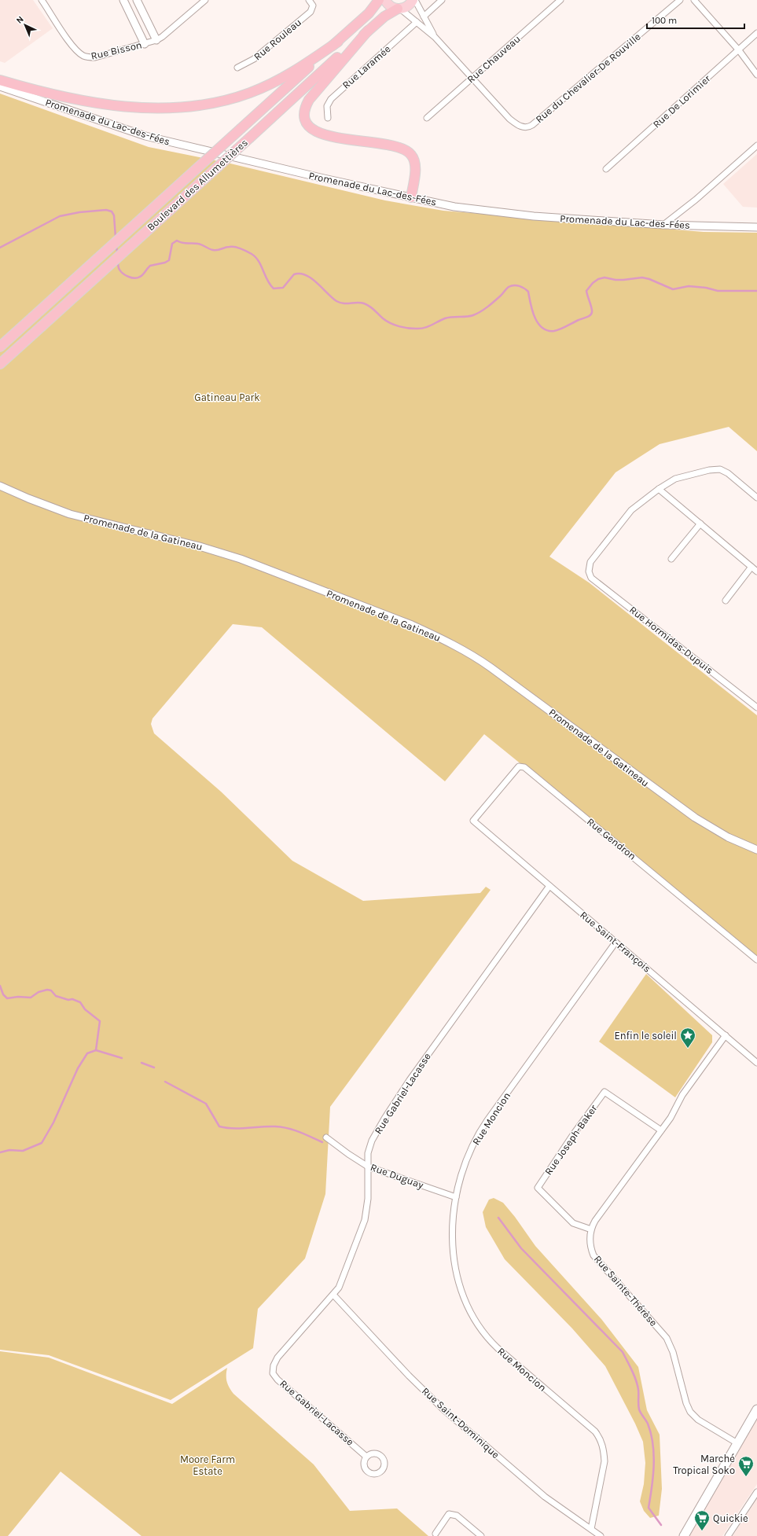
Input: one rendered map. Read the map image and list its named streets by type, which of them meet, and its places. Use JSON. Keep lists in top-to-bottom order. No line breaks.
{"streets":{"highway":["Boulevard des Allumettières"],"street":["Rue Rouleau","Rue Bisson","Rue Chauveau","Rue Laramée","Rue du Chevalier-De Rouville","Rue De Lorimier","Promenade du Lac-des-Fées","Promenade de la Gatineau","Rue Hormidas-Dupuis","Rue Gendron","Rue Saint-François","Rue Gabriel-Lacasse","Rue Moncion","Rue Joseph-Baker","Rue Duguay","Rue Sainte-Thérèse","Rue Saint-Dominique"]},"crossings":[["Rue Chauveau","Rue du Chevalier-De Rouville"],["Rue Gendron","Rue Saint-François"],["Rue Saint-François","Rue Gabriel-Lacasse"],["Rue Saint-François","Rue Moncion"],["Rue Saint-François","Rue Sainte-Thérèse"],["Rue Gabriel-Lacasse","Rue Duguay"],["Rue Gabriel-Lacasse","Rue Saint-Dominique"],["Rue Moncion","Rue Duguay"],["Rue Moncion","Rue Saint-Dominique"],["Rue Joseph-Baker","Rue Sainte-Thérèse"]],"parks":["Gatineau Park","Moore Farm Estate"],"places":{"place":["Enfin le soleil"],"supermarket":["Marché Tropical Soko","Quickie"]},"scale_bar":"100 m","north":"top left"}
